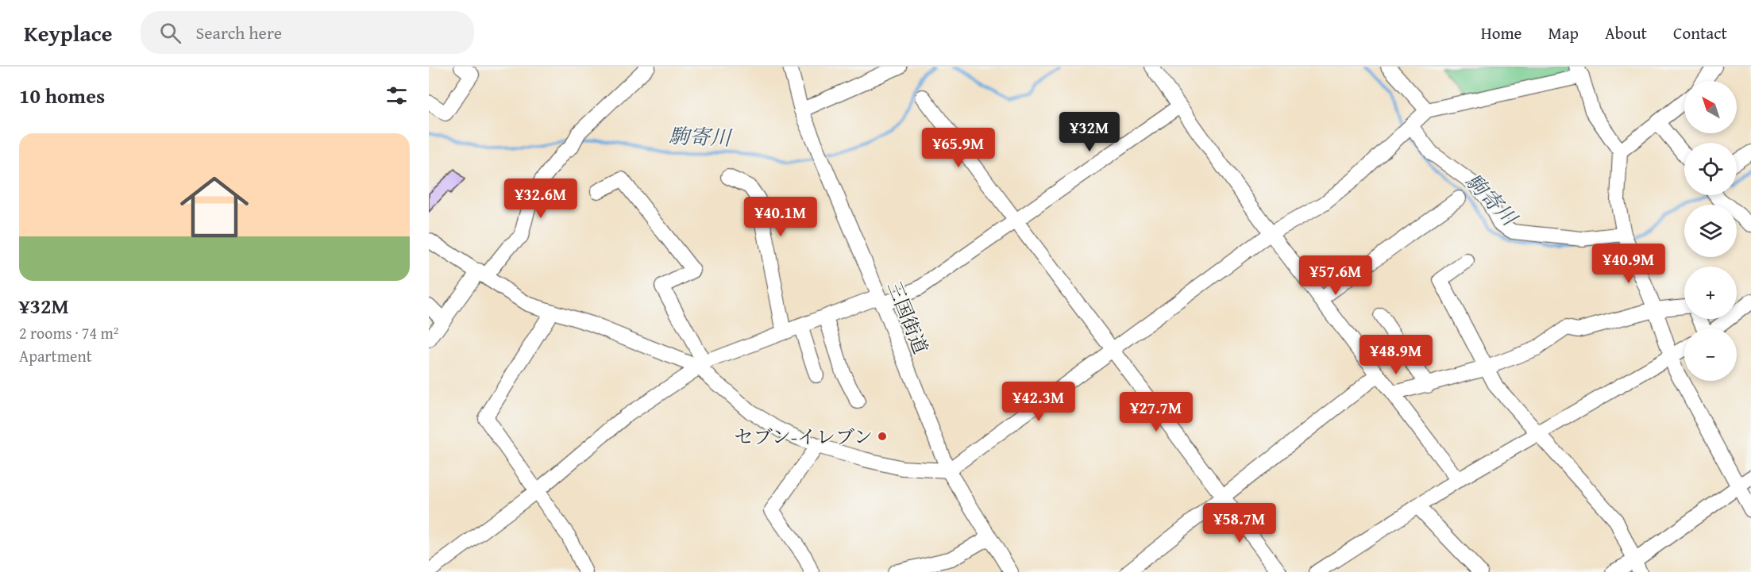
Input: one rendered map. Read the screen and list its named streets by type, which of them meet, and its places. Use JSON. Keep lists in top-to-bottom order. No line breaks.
{"streets":{"street":["三国街道"]},"water":["駒寄川"],"places":["セブン-イレブン"],"north":"top left","page":{"header":"Keyplace","search":"Search here","nav":["Home","Map","About","Contact"],"heading":"10 homes","map_buttons":["+","−"],"price":["¥32M","¥65.9M","¥32.6M","¥40.1M","¥40.9M","¥57.6M","¥48.9M","¥42.3M","¥27.7M","¥58.7M"],"list":[{"name":"¥32M","note":"2 rooms · 74 m² · Apartment"}]}}
